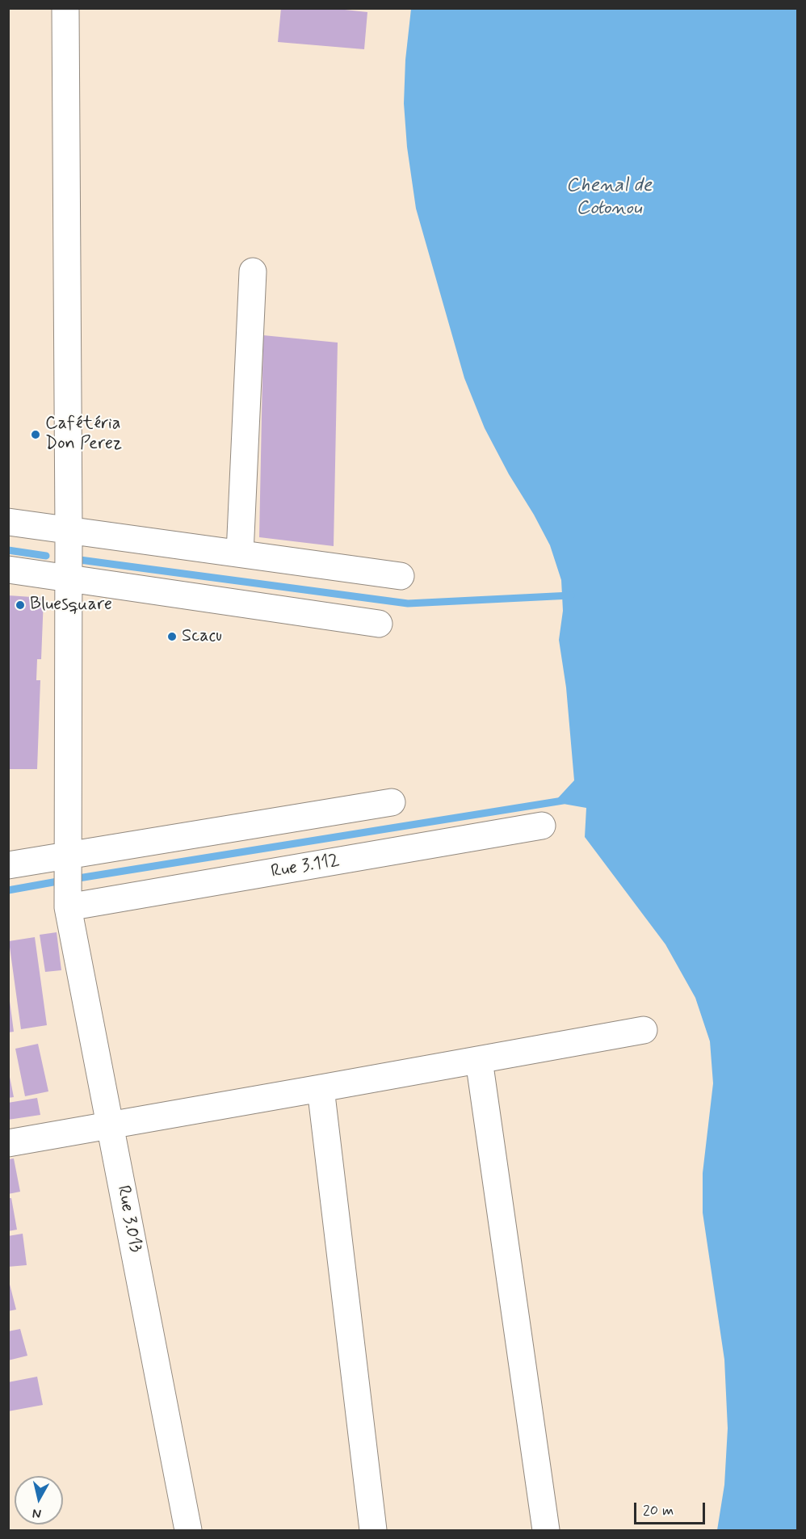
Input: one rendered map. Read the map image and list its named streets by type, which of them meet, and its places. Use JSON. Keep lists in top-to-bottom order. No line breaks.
{"streets":{"street":["Rue 3.112","Rue 3.013"]},"crossings":[["Rue 3.112","Rue 3.013"]],"water":["Chenal de Cotonou"],"places":["Cafétéria Don Perez","Bluesquare","Scacu"],"scale_bar":"20 m","north":"bottom"}
